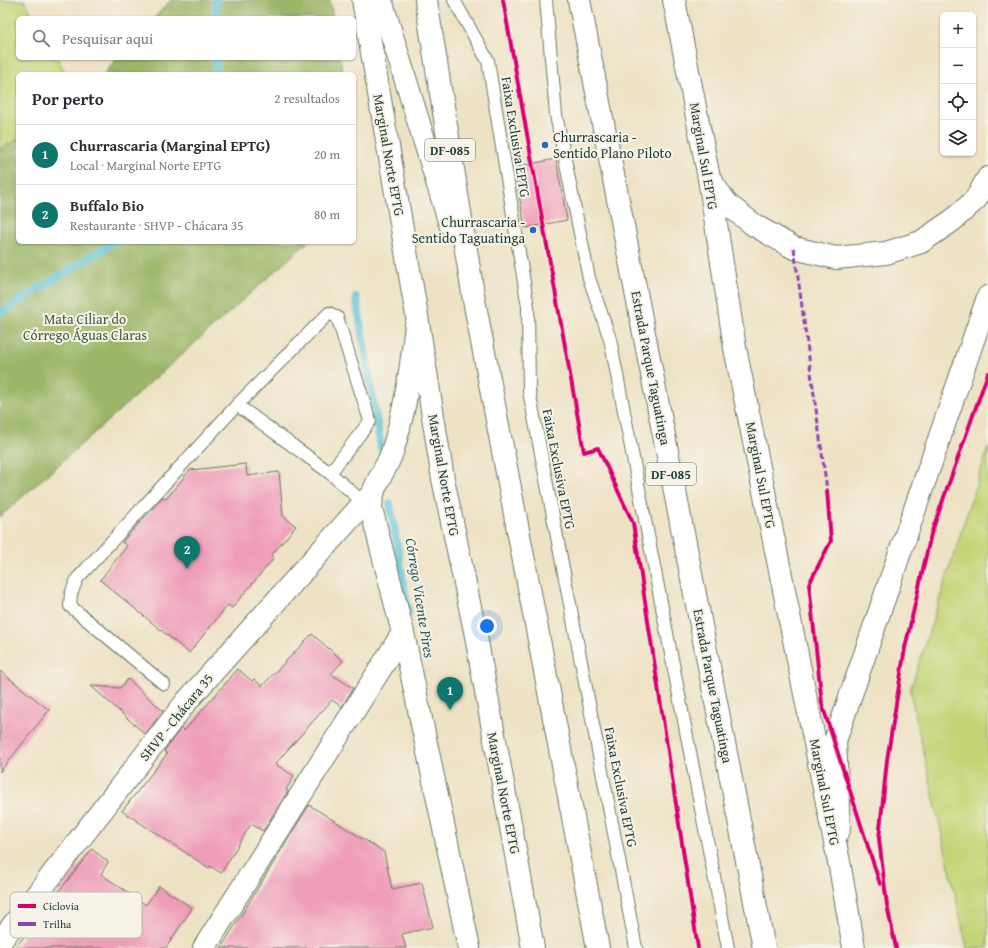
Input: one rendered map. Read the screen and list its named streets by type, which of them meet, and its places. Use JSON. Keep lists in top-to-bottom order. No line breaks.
{"streets":{"main road":["DF-085","Marginal Norte EPTG","Marginal Sul EPTG","Estrada Parque Taguatinga","SHVP - Chácara 35"],"lane":["Faixa Exclusiva EPTG"]},"crossings":[["Marginal Norte EPTG","SHVP - Chácara 35"]],"water":["Córrego Vicente Pires"],"parks":["Mata Ciliar do Córrego Águas Claras"],"places":["Churrascaria - Sentido Plano Piloto","Churrascaria - Sentido Taguatinga"],"legend":["Ciclovia","Trilha"],"page":{"map_buttons":["+","−"],"search":"Pesquisar aqui","heading":["Por perto","2 resultados"],"list":[{"mark":"1","name":"Churrascaria (Marginal EPTG)","note":"Local · Marginal Norte EPTG","value":"20 m"},{"mark":"2","name":"Buffalo Bio","note":"Restaurante · SHVP - Chácara 35","value":"80 m"}],"pins":["2","1"]}}
